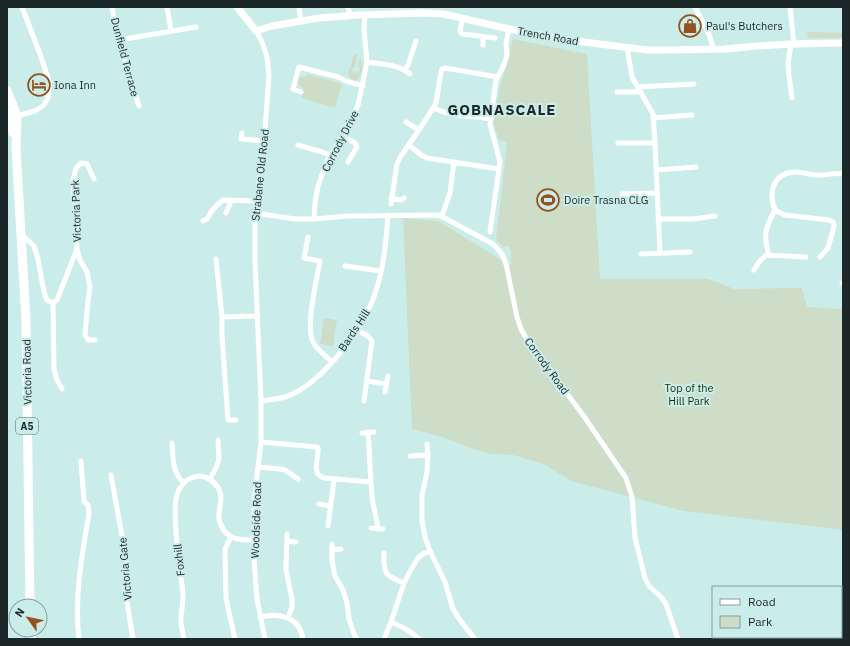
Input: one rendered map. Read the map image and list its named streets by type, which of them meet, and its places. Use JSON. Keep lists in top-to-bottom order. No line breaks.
{"streets":{"highway":["Victoria Road","A5"],"street":["Trench Road","Dunfield Terrace","Corrody Drive","Strabane Old Road","Victoria Park","Bards Hill","Corrody Road","Woodside Road","Foxhill","Victoria Gate"]},"crossings":[["Trench Road","Corrody Drive"],["Trench Road","Strabane Old Road"],["Corrody Drive","Corrody Road"],["Strabane Old Road","Bards Hill"],["Strabane Old Road","Corrody Road"],["Strabane Old Road","Woodside Road"],["Bards Hill","Corrody Road"],["Bards Hill","Woodside Road"]],"districts":["GOBNASCALE"],"parks":["Top of the Hill Park"],"places":{"shop":["Paul's Butchers"],"hotel":["Iona Inn"],"sports":["Doire Trasna CLG"]},"legend":["Road","Park"],"north":"top left"}
